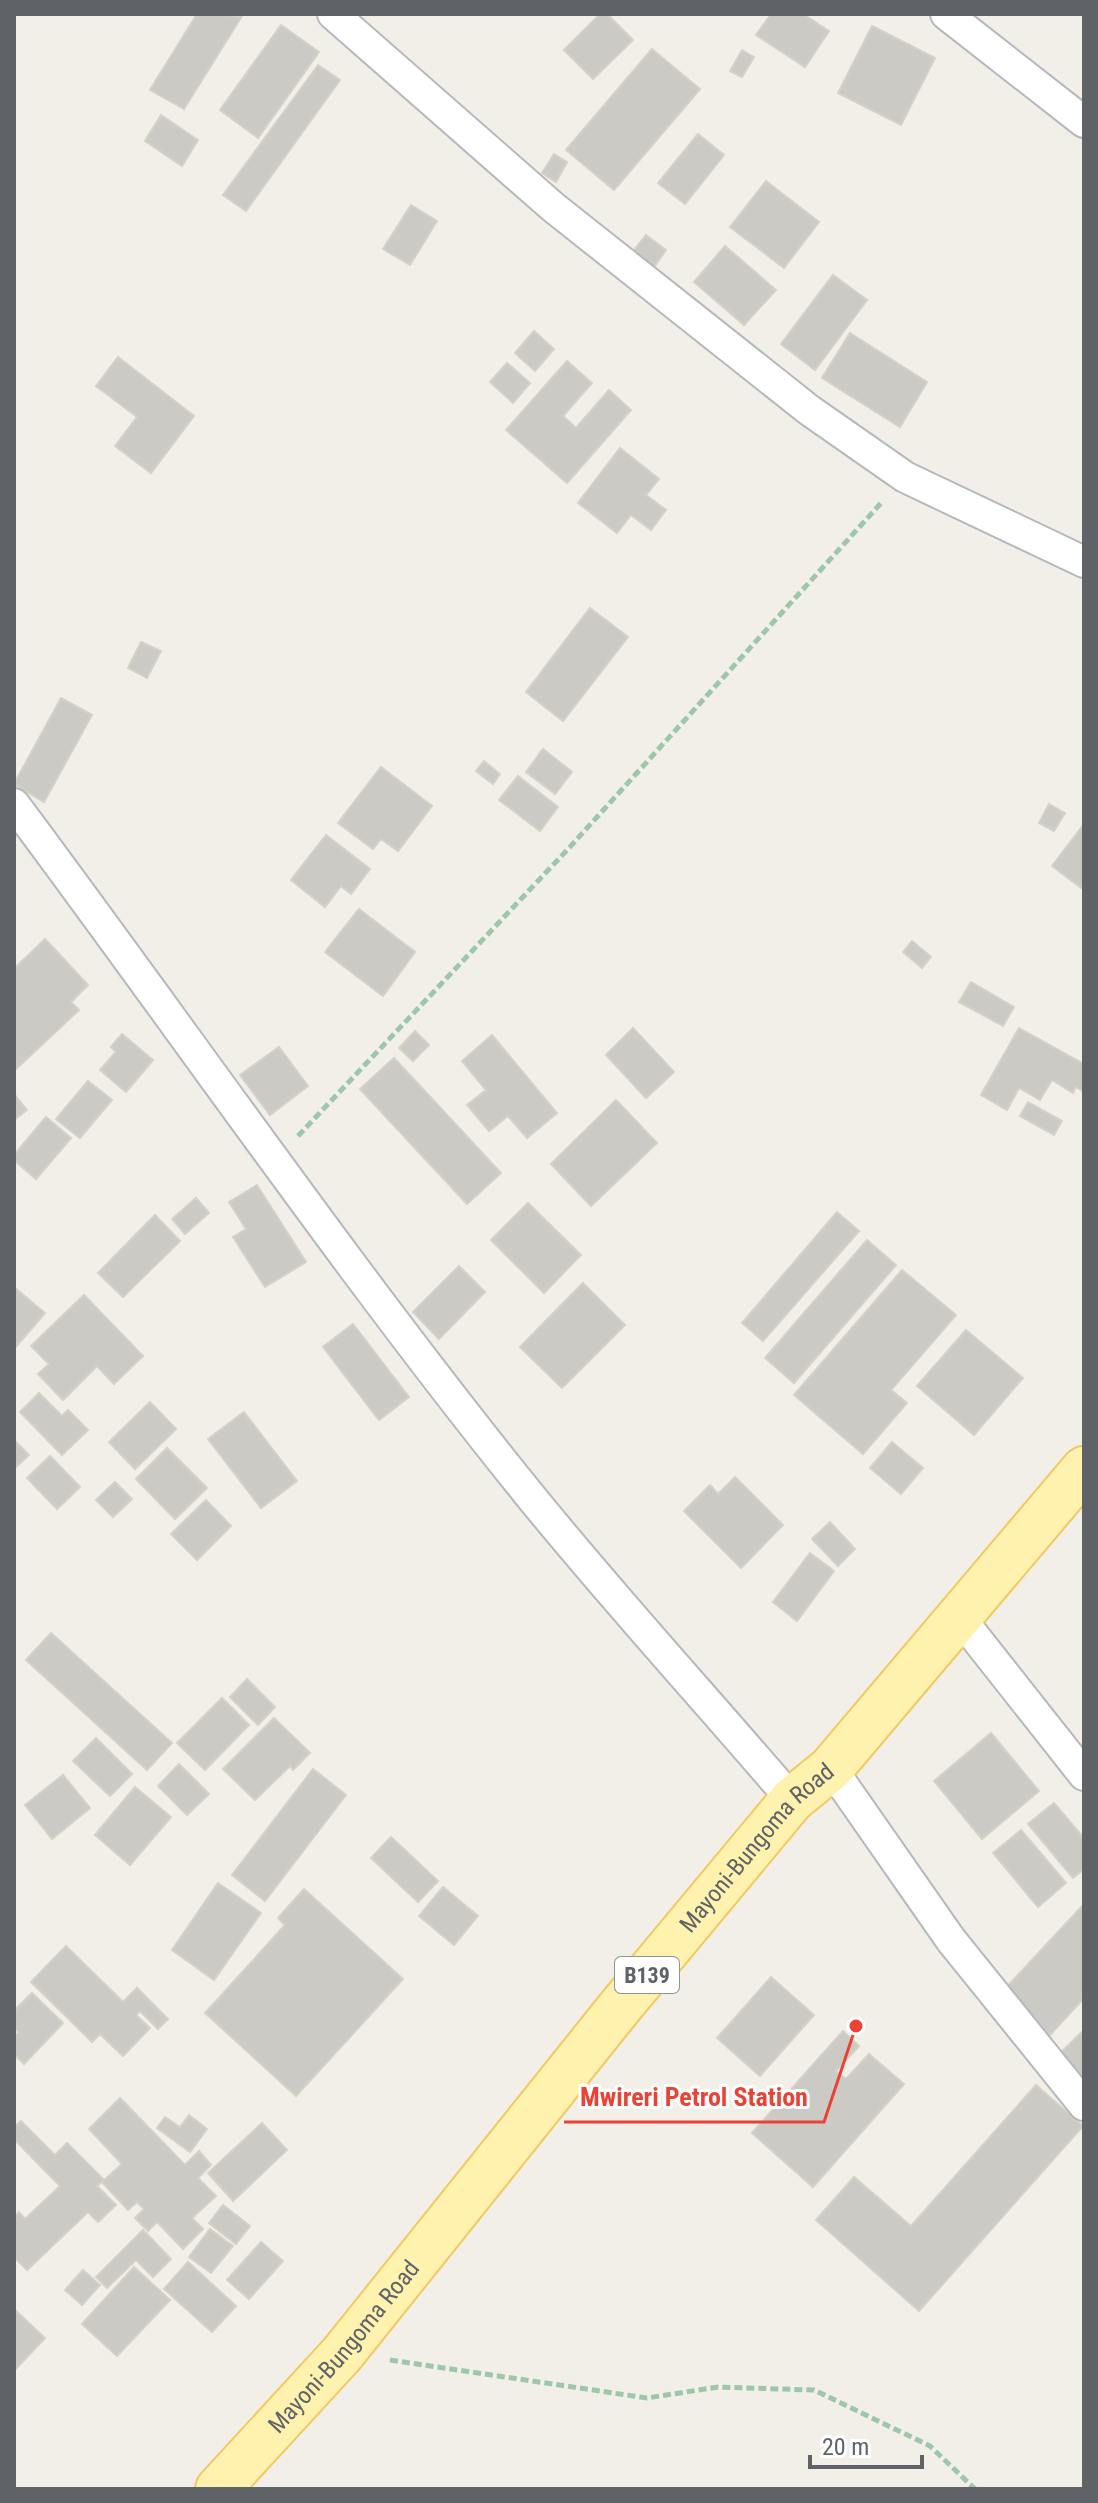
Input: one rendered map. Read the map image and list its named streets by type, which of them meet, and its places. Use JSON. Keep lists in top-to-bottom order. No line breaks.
{"streets":{"main road":["Mayoni-Bungoma Road","B139"]},"places":["Mwireri Petrol Station"],"scale_bar":"20 m"}
